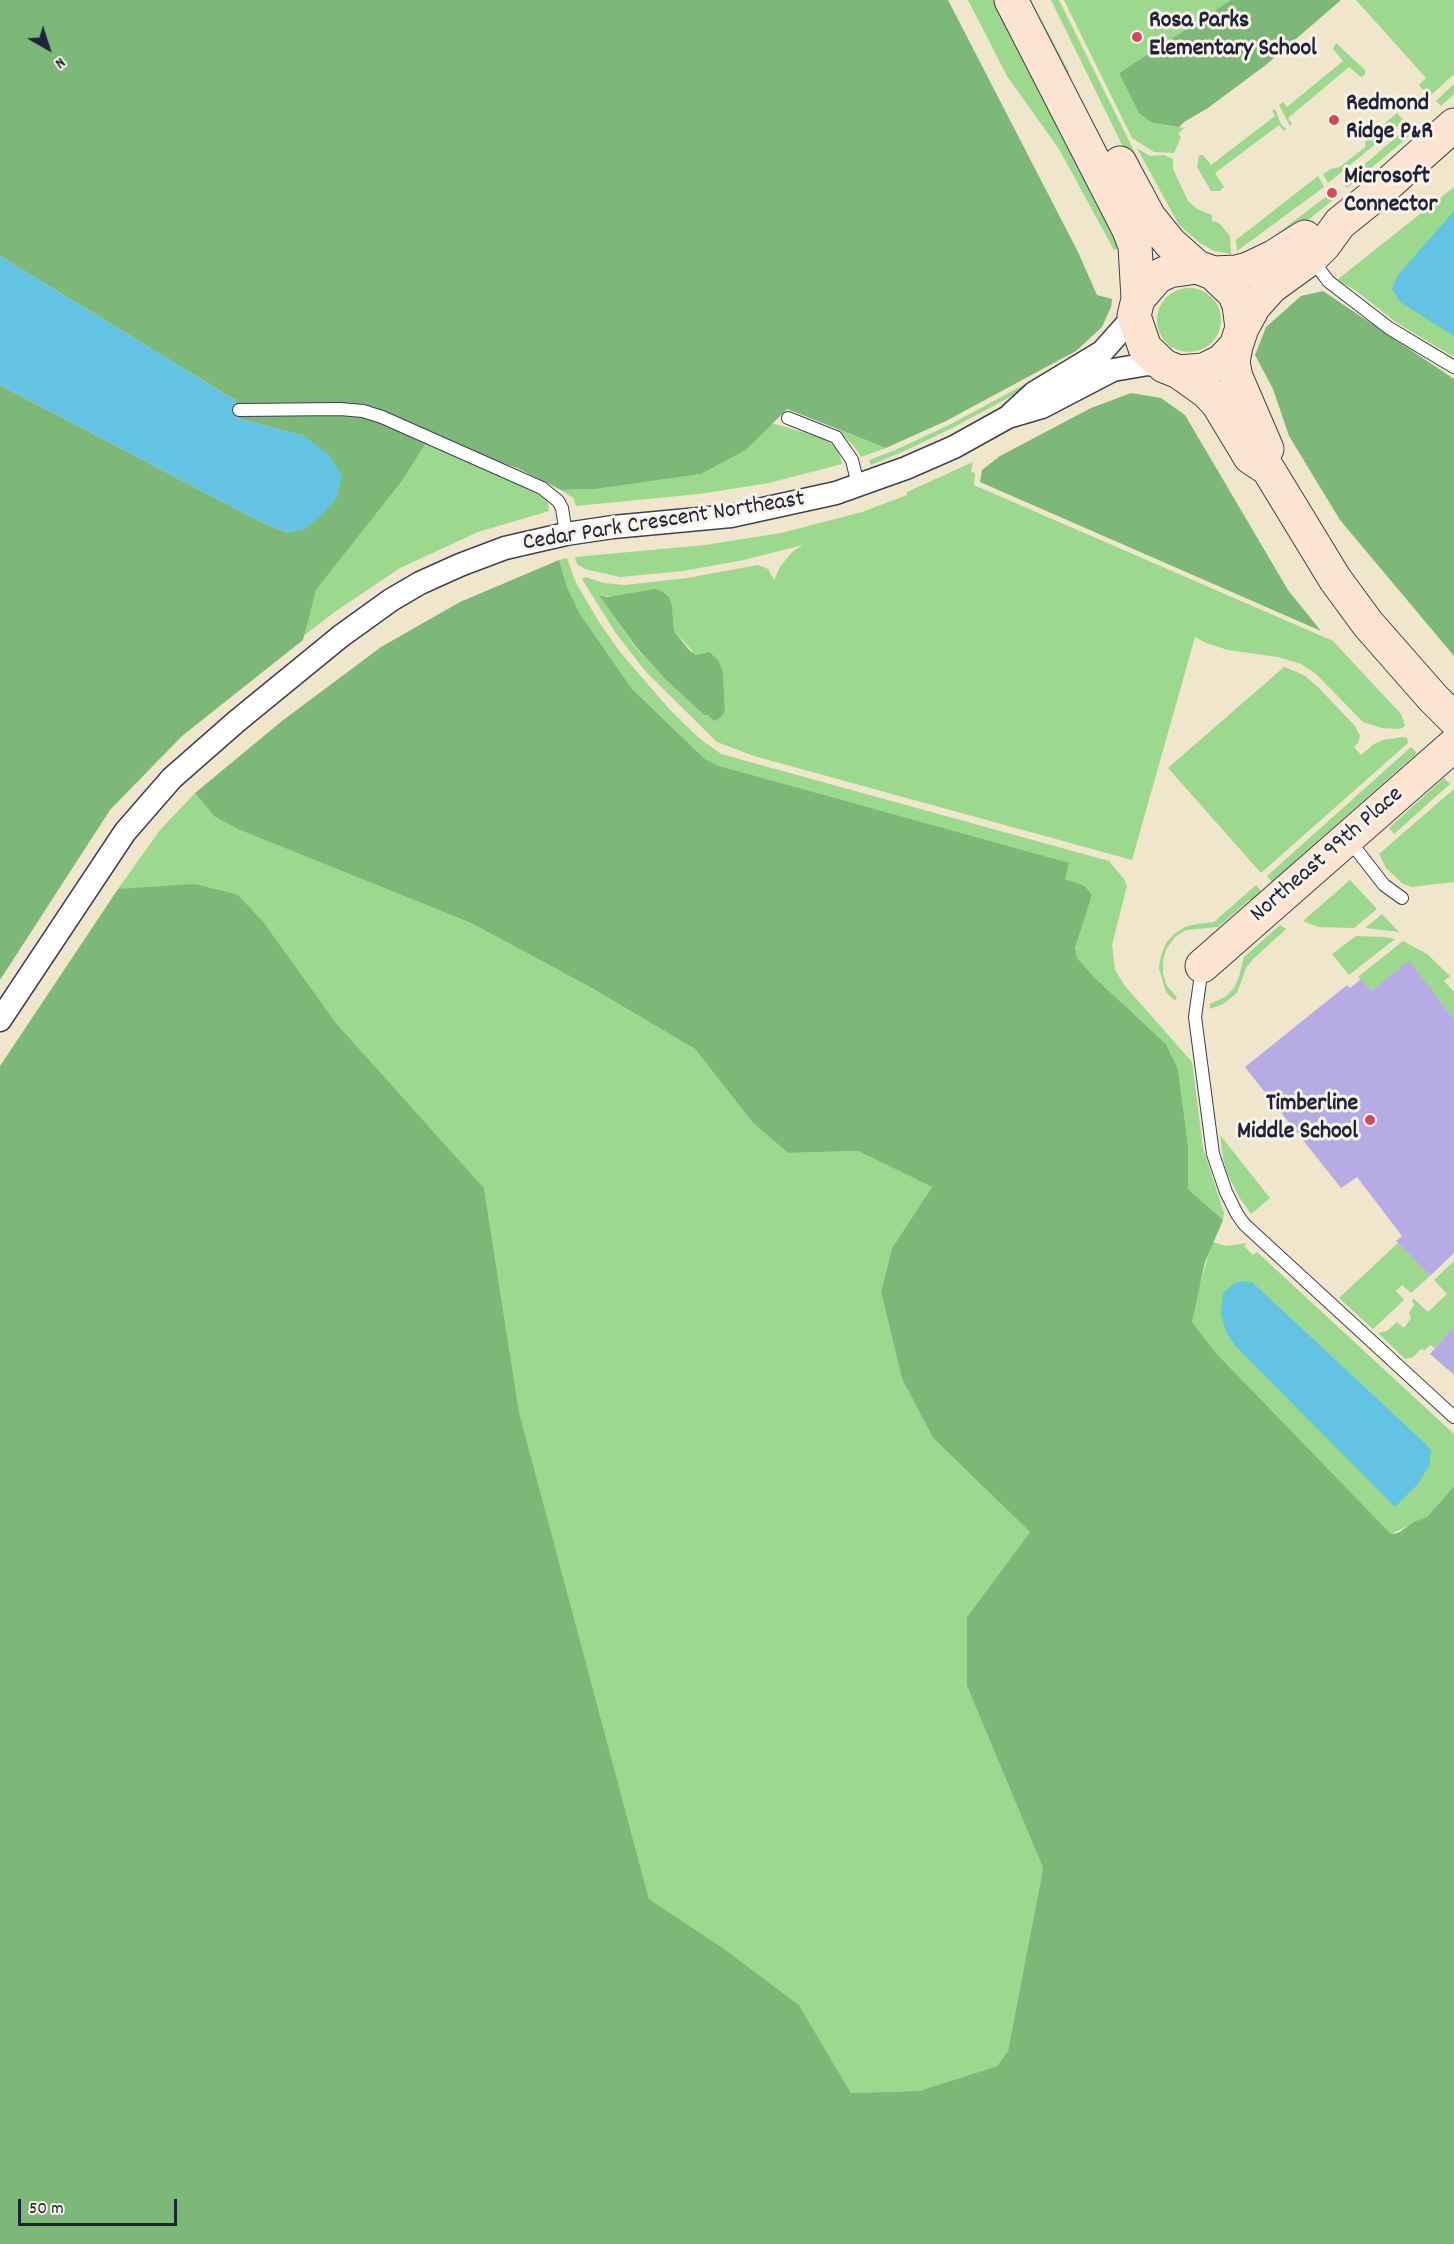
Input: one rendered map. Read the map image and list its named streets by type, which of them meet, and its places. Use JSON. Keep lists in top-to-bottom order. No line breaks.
{"streets":{"street":["Cedar Park Crescent Northeast","Northeast 99th Place"]},"places":["Rosa Parks Elementary School","Redmond Ridge P&R","Microsoft Connector","Timberline Middle School"],"scale_bar":"50 m","north":"bottom right"}
